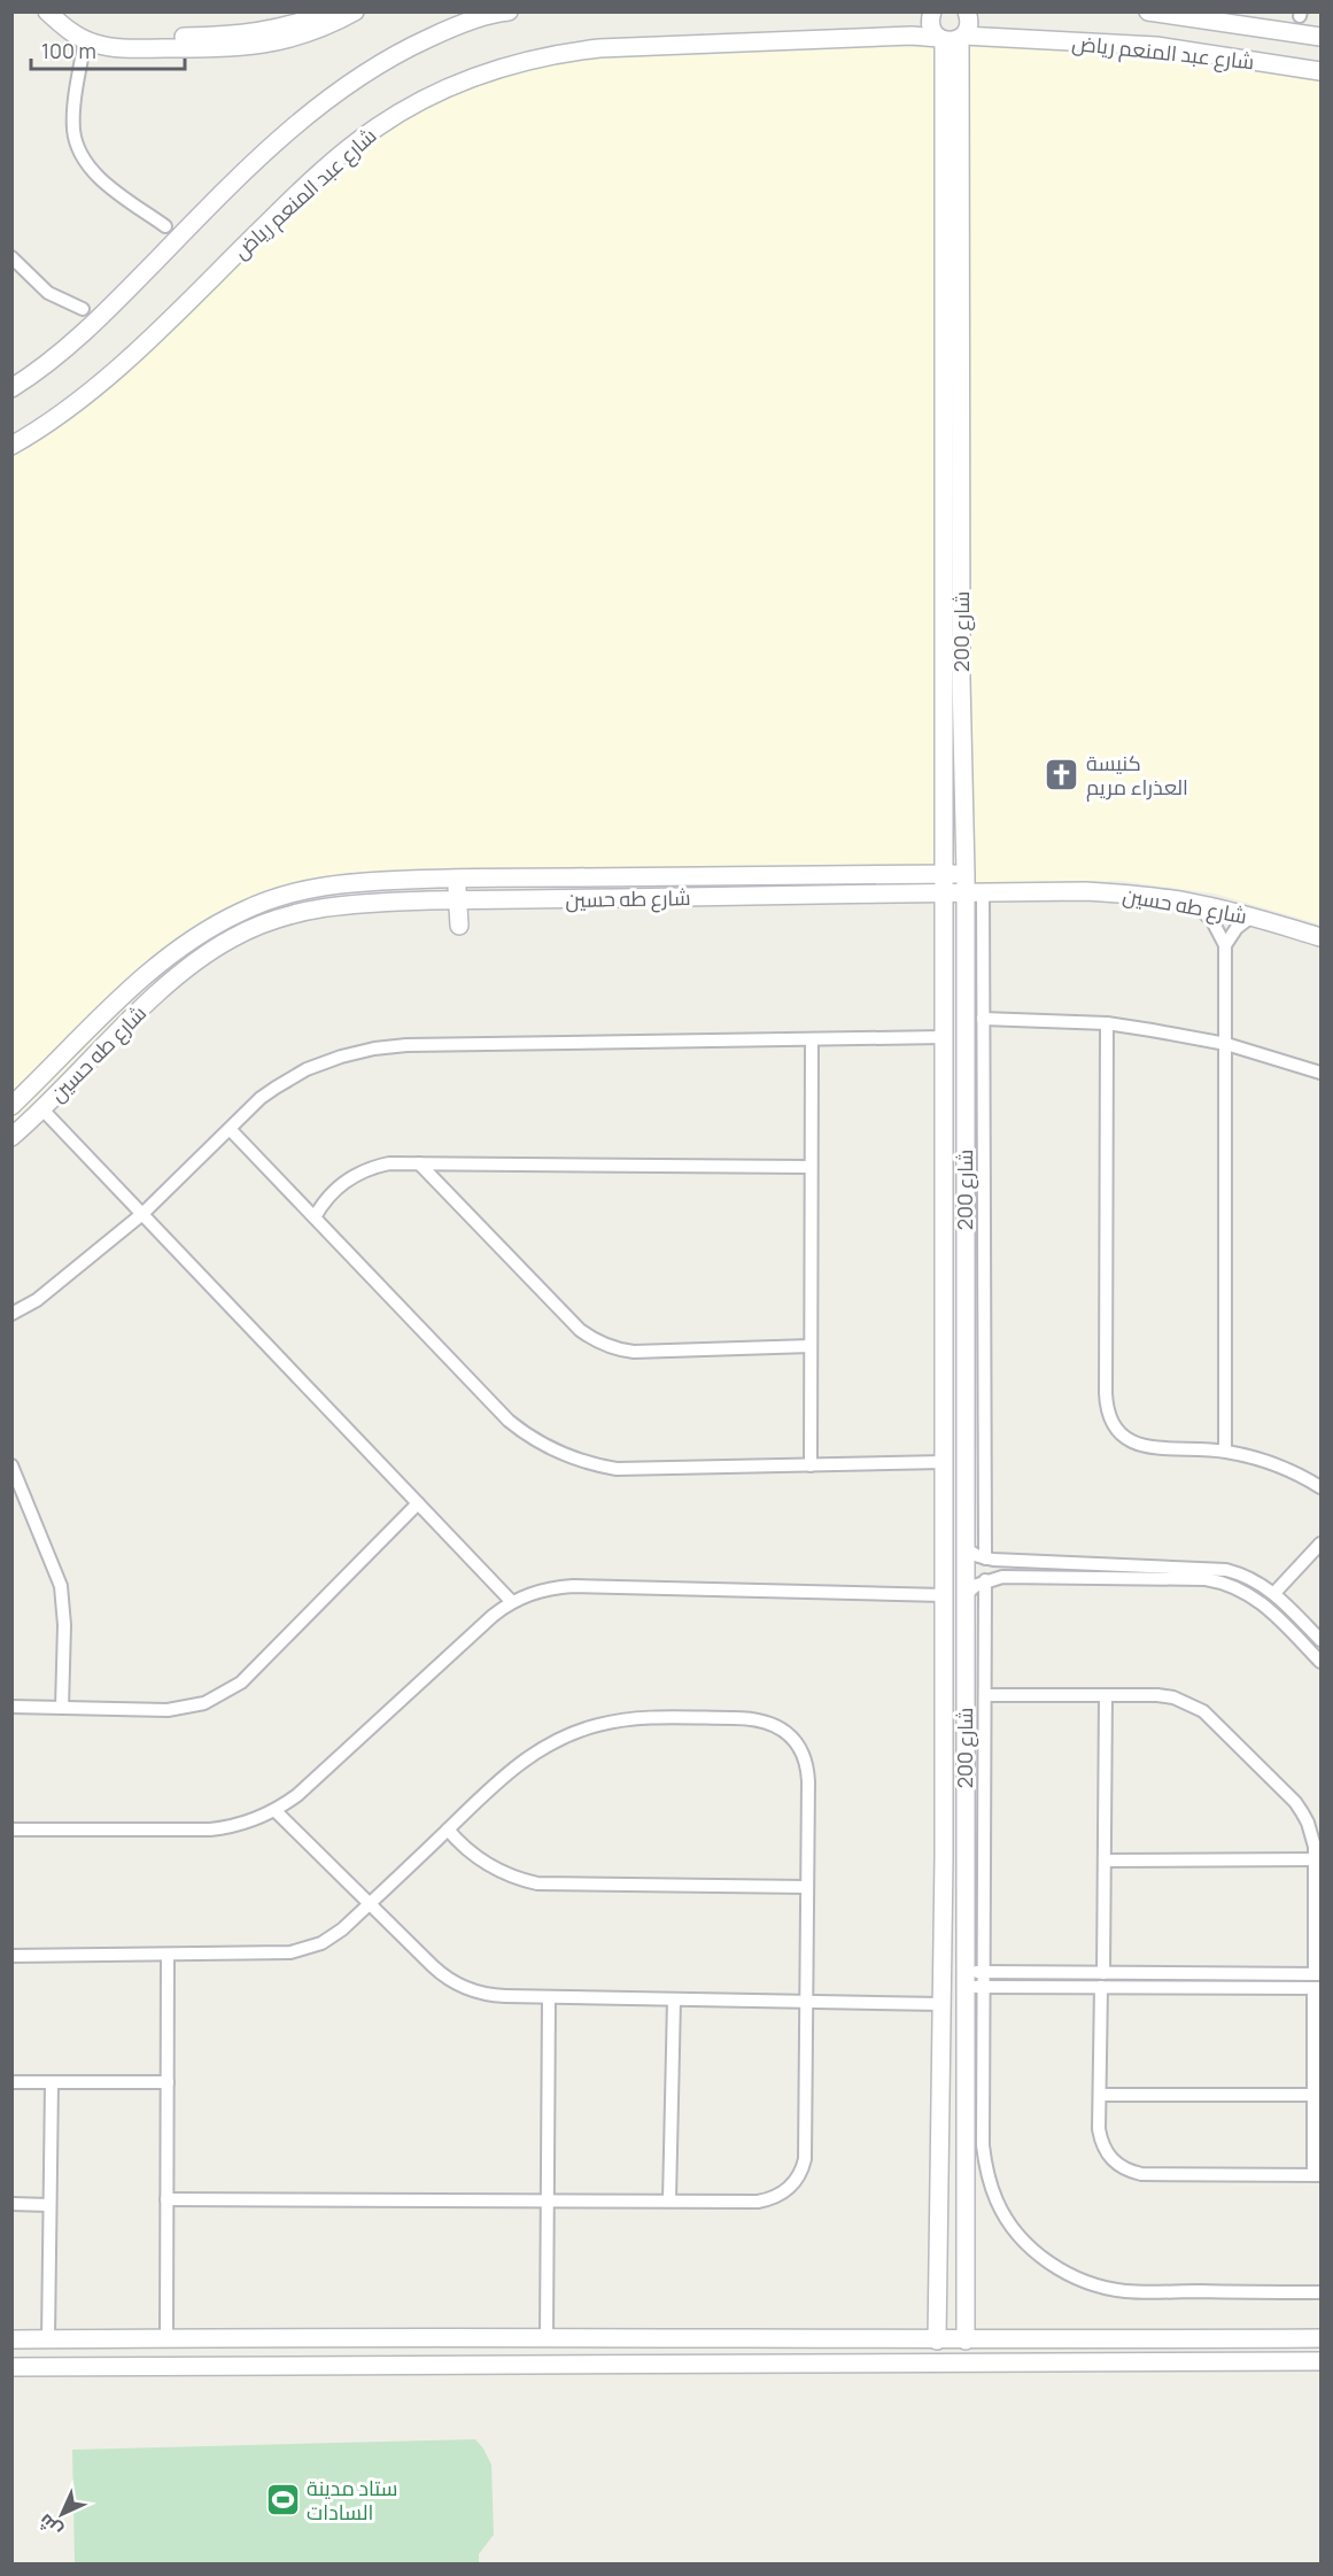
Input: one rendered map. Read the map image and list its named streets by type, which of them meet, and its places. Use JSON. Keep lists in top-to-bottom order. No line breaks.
{"streets":{"street":["شارع عبد المنعم رياض","شارع 200","شارع طه حسين"]},"crossings":[["شارع عبد المنعم رياض","شارع 200"],["شارع 200","شارع طه حسين"]],"places":{"church":["كنيسة العذراء مريم"],"sports":["ستاد مدينة السادات"]},"scale_bar":"100 m","north":"bottom left"}
